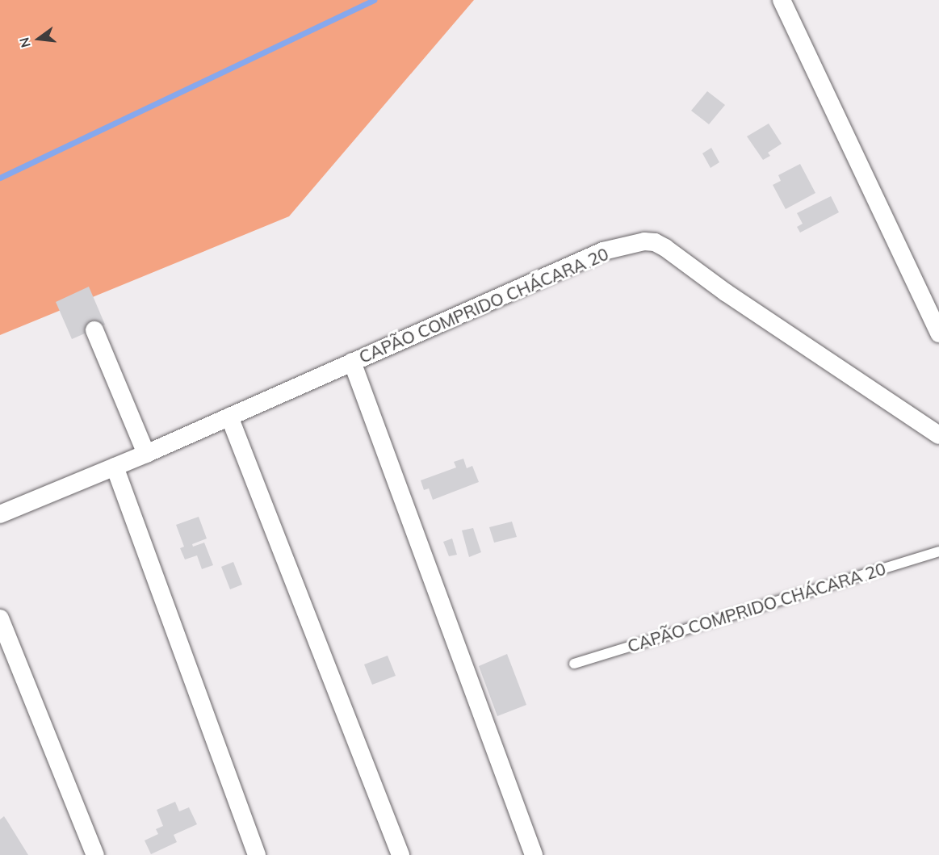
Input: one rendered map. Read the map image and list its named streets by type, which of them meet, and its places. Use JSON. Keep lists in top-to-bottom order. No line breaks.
{"streets":{"street":["CAPÃO COMPRIDO CHÁCARA 20"]},"north":"left"}
